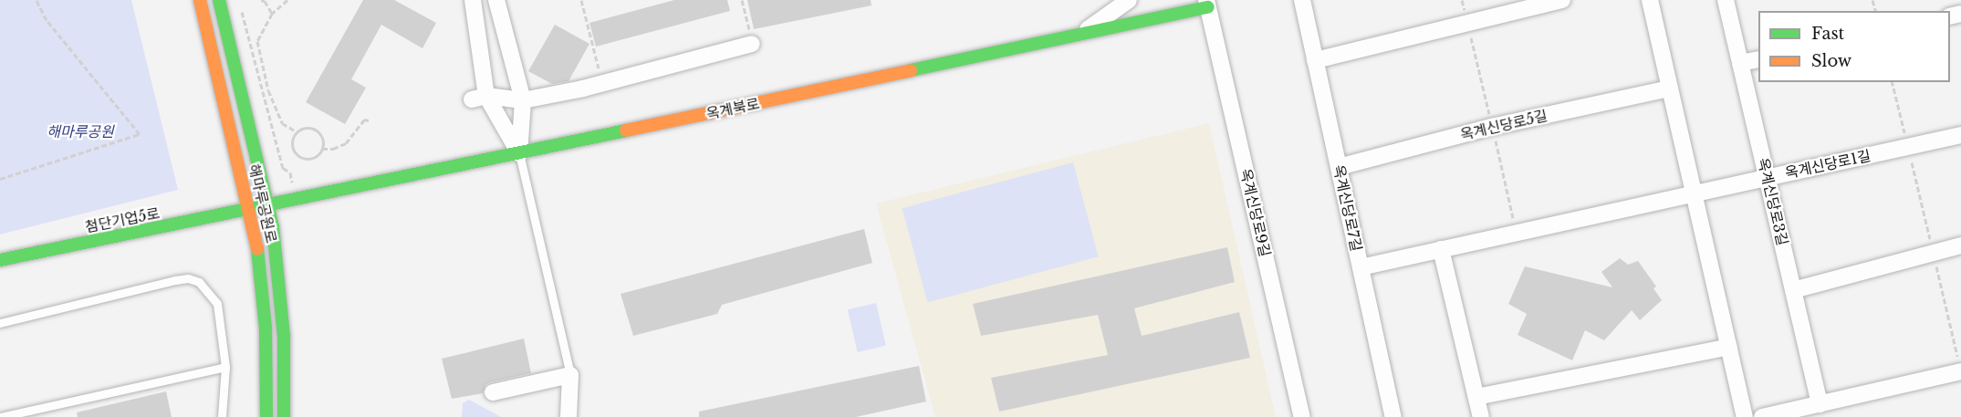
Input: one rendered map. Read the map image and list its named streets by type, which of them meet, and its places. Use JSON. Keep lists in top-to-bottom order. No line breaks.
{"streets":{"street":["옥계북로","옥계신당로5길","옥계신당로1길","옥계신당로3길","해마루공원로","옥계신당로7길","옥계신당로9길","첨단기업5로"]},"crossings":[["옥계북로","해마루공원로"],["옥계북로","옥계신당로9길"],["옥계북로","첨단기업5로"],["옥계신당로5길","옥계신당로7길"],["옥계신당로1길","옥계신당로3길"],["해마루공원로","첨단기업5로"]],"parks":["해마루공원"],"legend":["Fast","Slow"]}
